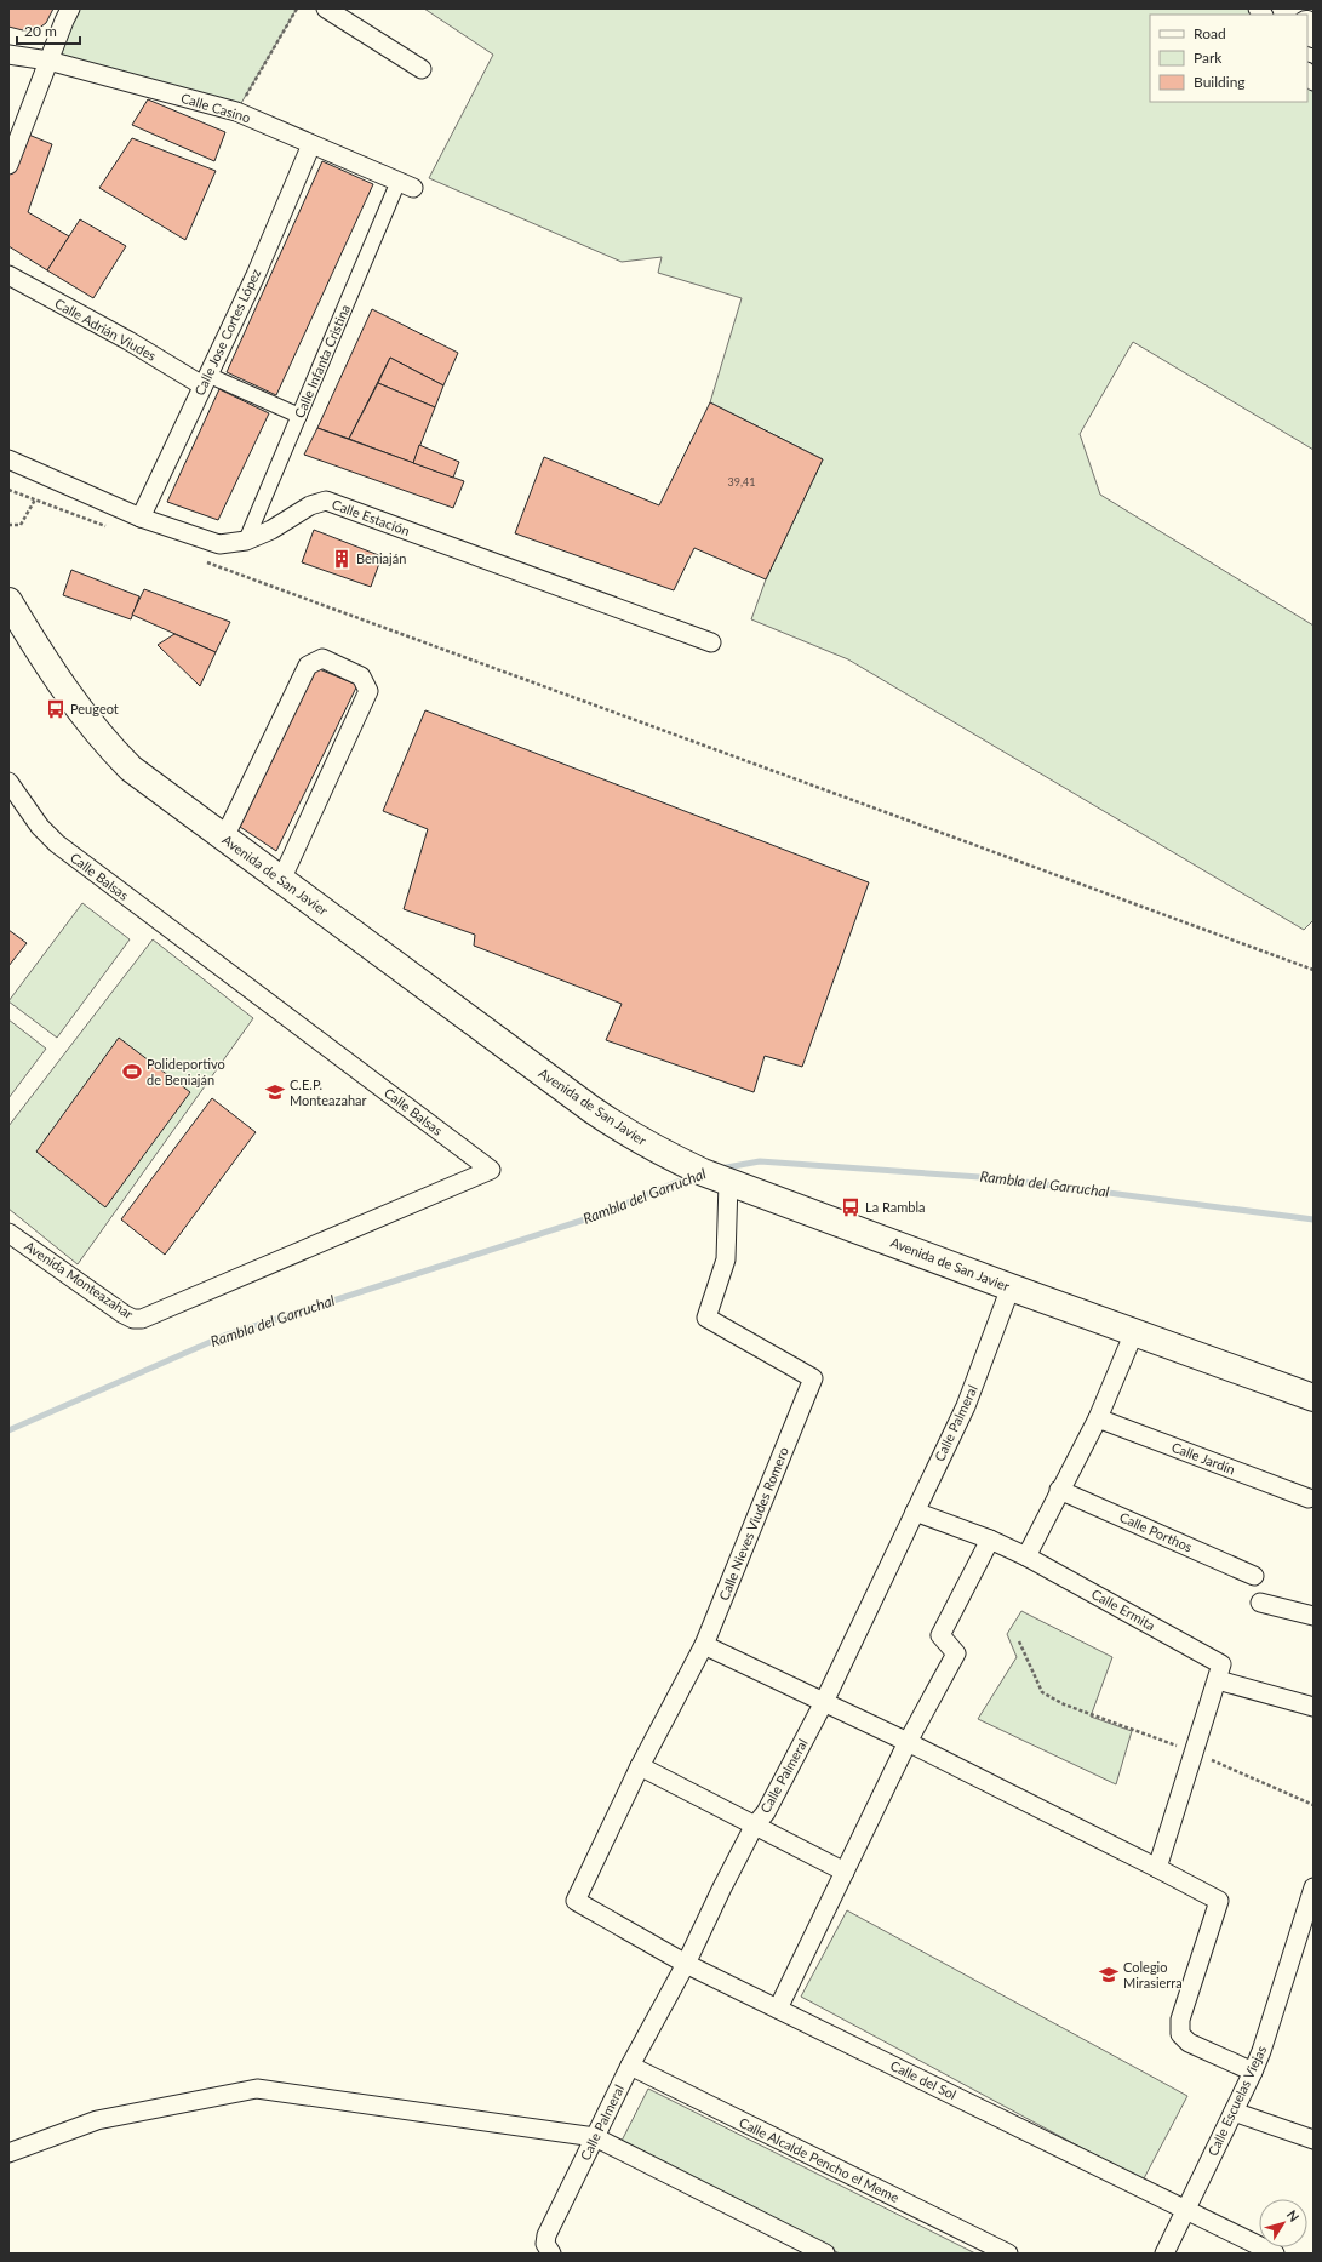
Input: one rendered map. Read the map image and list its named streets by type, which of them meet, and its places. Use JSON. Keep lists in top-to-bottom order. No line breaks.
{"streets":{"main road":["Avenida de San Javier"],"street":["Calle Casino","Calle Adrián Viudes","Calle Jose Cortes López","Calle Infanta Cristina","Calle Estación","Calle Balsas","Avenida Monteazahar","Calle Palmeral","Calle Jardín","Calle Nieves Viudes Romero","Calle Porthos","Calle Ermita","Calle del Sol","Calle Escuelas Viejas","Calle Alcalde Pencho el Meme"]},"crossings":[["Calle Casino","Calle Jose Cortes López"],["Calle Casino","Calle Infanta Cristina"],["Calle Adrián Viudes","Calle Jose Cortes López"],["Calle Jose Cortes López","Calle Estación"],["Calle Infanta Cristina","Calle Estación"],["Avenida de San Javier","Calle Palmeral"],["Avenida de San Javier","Calle Nieves Viudes Romero"],["Calle Balsas","Avenida Monteazahar"],["Calle Palmeral","Calle Ermita"],["Calle Palmeral","Calle del Sol"],["Calle Palmeral","Calle Alcalde Pencho el Meme"],["Calle Nieves Viudes Romero","Calle del Sol"],["Calle del Sol","Calle Escuelas Viejas"]],"water":["Rambla del Garruchal"],"places":{"building":["Beniaján"],"bus stop":["Peugeot","La Rambla"],"sports":["Polideportivo de Beniaján"],"school or university":["C.E.P. Monteazahar","Colegio Mirasierra"]},"house_numbers":["39,41"],"legend":["Road","Park","Building"],"scale_bar":"20 m","north":"top right"}
